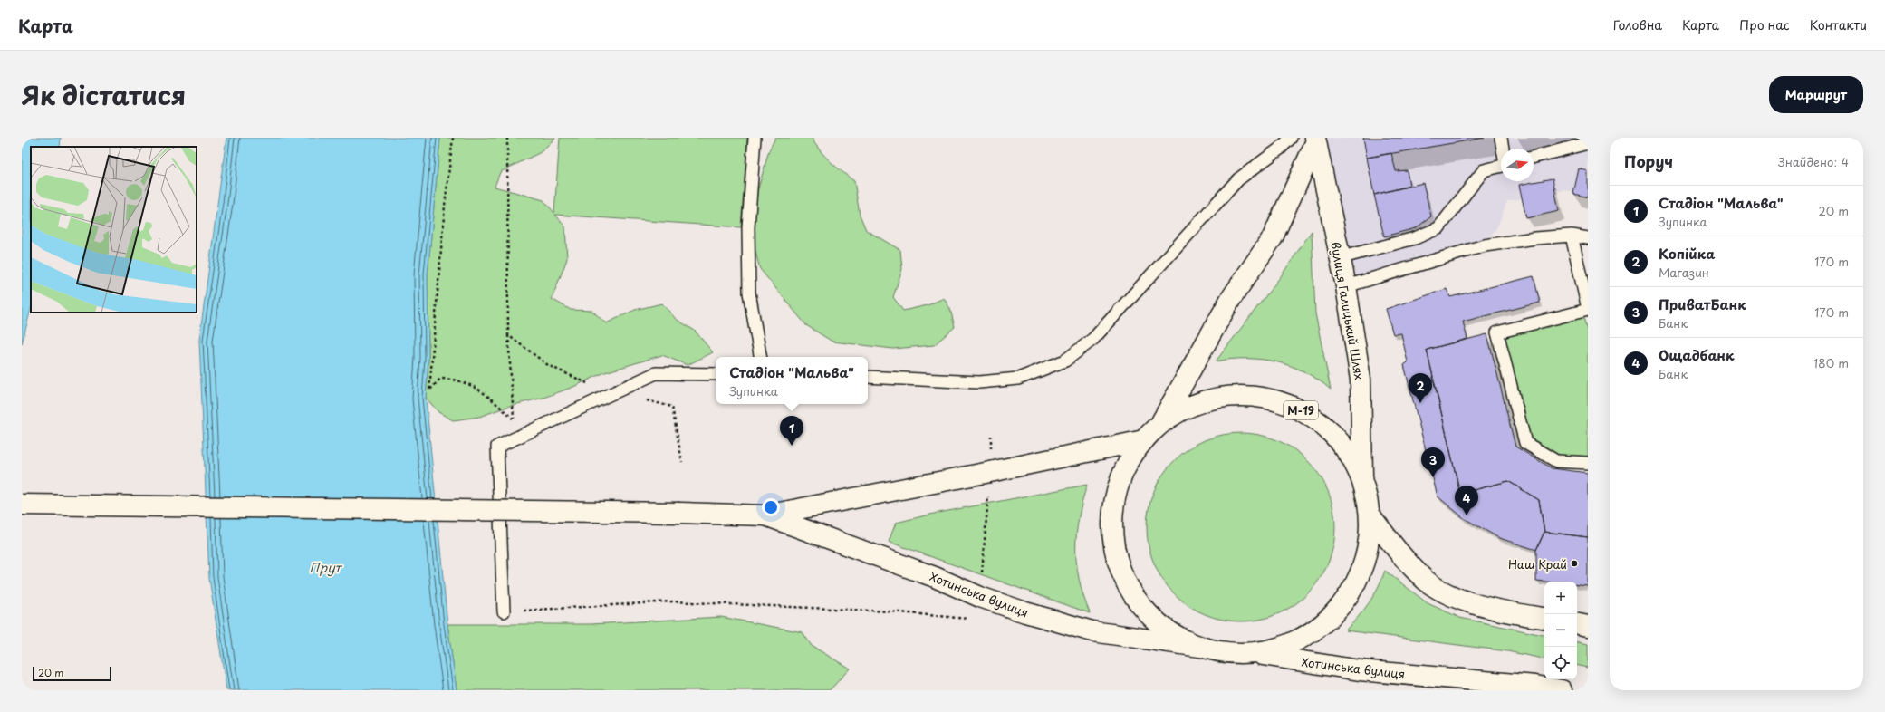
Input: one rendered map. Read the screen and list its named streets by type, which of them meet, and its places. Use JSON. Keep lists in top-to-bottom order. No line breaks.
{"streets":{"main road":["вулиця Галицький Шлях","М-19","Хотинська вулиця"]},"crossings":[["вулиця Галицький Шлях","М-19"],["М-19","Хотинська вулиця"]],"water":["Прут"],"places":["Наш Край"],"scale_bar":"20 m","north":"right","page":{"header":"Карта","nav":["Головна","Карта","Про нас","Контакти"],"title":"Як дістатися","buttons":"Маршрут","heading":["Поруч","Знайдено: 4"],"list":[{"mark":"1","name":"Стадіон \"Мальва\"","note":"Зупинка","value":"20 m"},{"mark":"2","name":"Копійка","note":"Магазин","value":"170 m"},{"mark":"3","name":"ПриватБанк","note":"Банк","value":"170 m"},{"mark":"4","name":"Ощадбанк","note":"Банк","value":"180 m"}],"popup":["Стадіон \"Мальва\"","Зупинка"],"pins":["2","1","3","4"],"map_buttons":["+","−"],"scale":"20 m"}}
